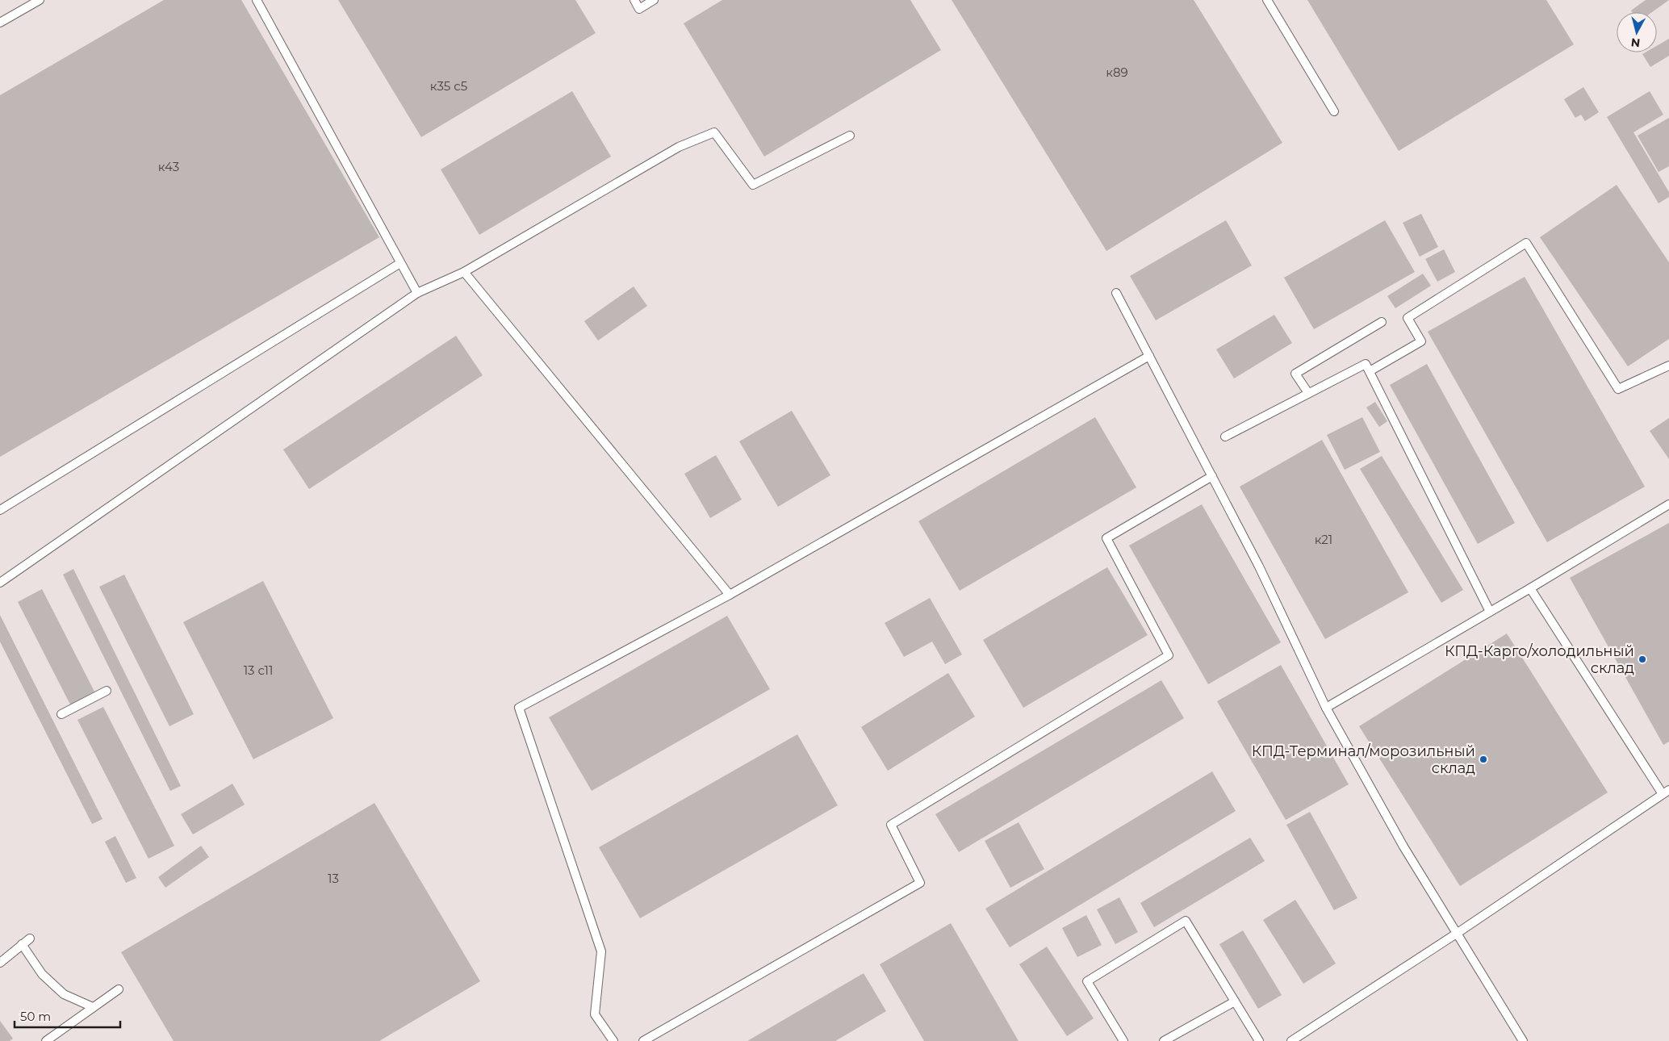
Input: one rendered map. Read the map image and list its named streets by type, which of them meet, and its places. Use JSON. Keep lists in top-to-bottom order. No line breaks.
{"places":["КПД-Карго/холодильный склад","КПД-Терминал/морозильный склад"],"house_numbers":["к89","к35 с5","к43","к21","13 с11","13"],"scale_bar":"50 m","north":"bottom"}
